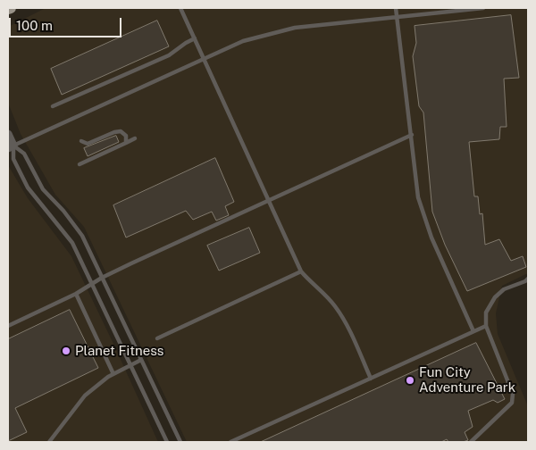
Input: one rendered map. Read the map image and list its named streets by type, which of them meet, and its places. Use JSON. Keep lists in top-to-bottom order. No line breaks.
{"places":["Planet Fitness","Fun City Adventure Park"],"scale_bar":"100 m"}
